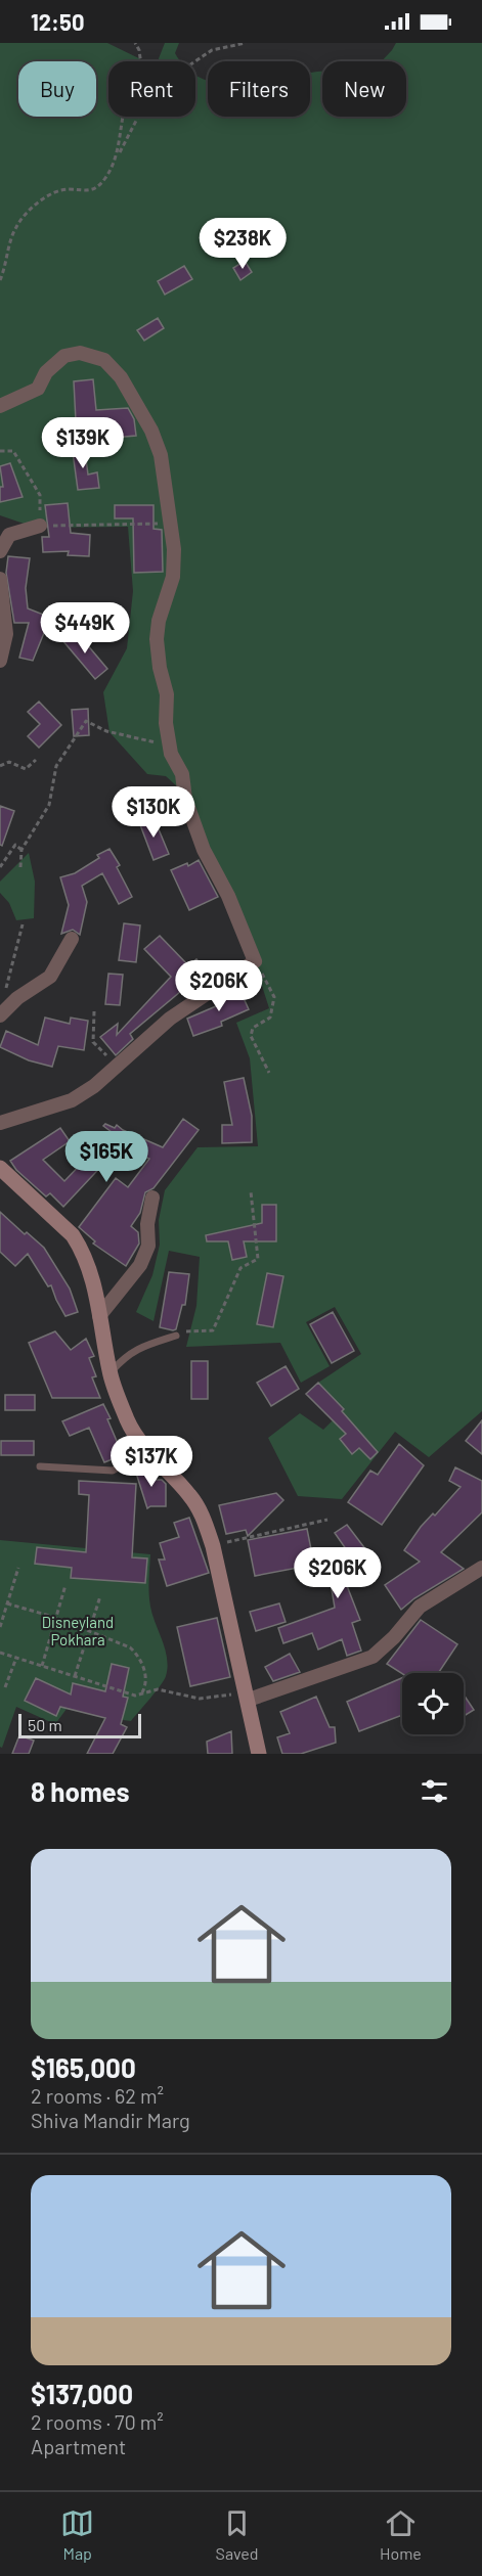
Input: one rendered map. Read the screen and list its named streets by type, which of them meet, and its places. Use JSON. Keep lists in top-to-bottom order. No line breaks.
{"parks":["Disneyland Pokhara"],"scale_bar":"50 m","page":{"status":"12:50","chip":["Buy","Rent","Filters","New"],"price":["$238K","$139K","$449K","$130K","$206K","$165K","$137K","$206K"],"scale":"50 m","heading":"8 homes","list":[{"name":"$165,000","note":"2 rooms · 62 m² · Shiva Mandir Marg"},{"name":"$137,000","note":"2 rooms · 70 m² · Apartment"}],"tabs":["Map","Saved","Home"]}}
